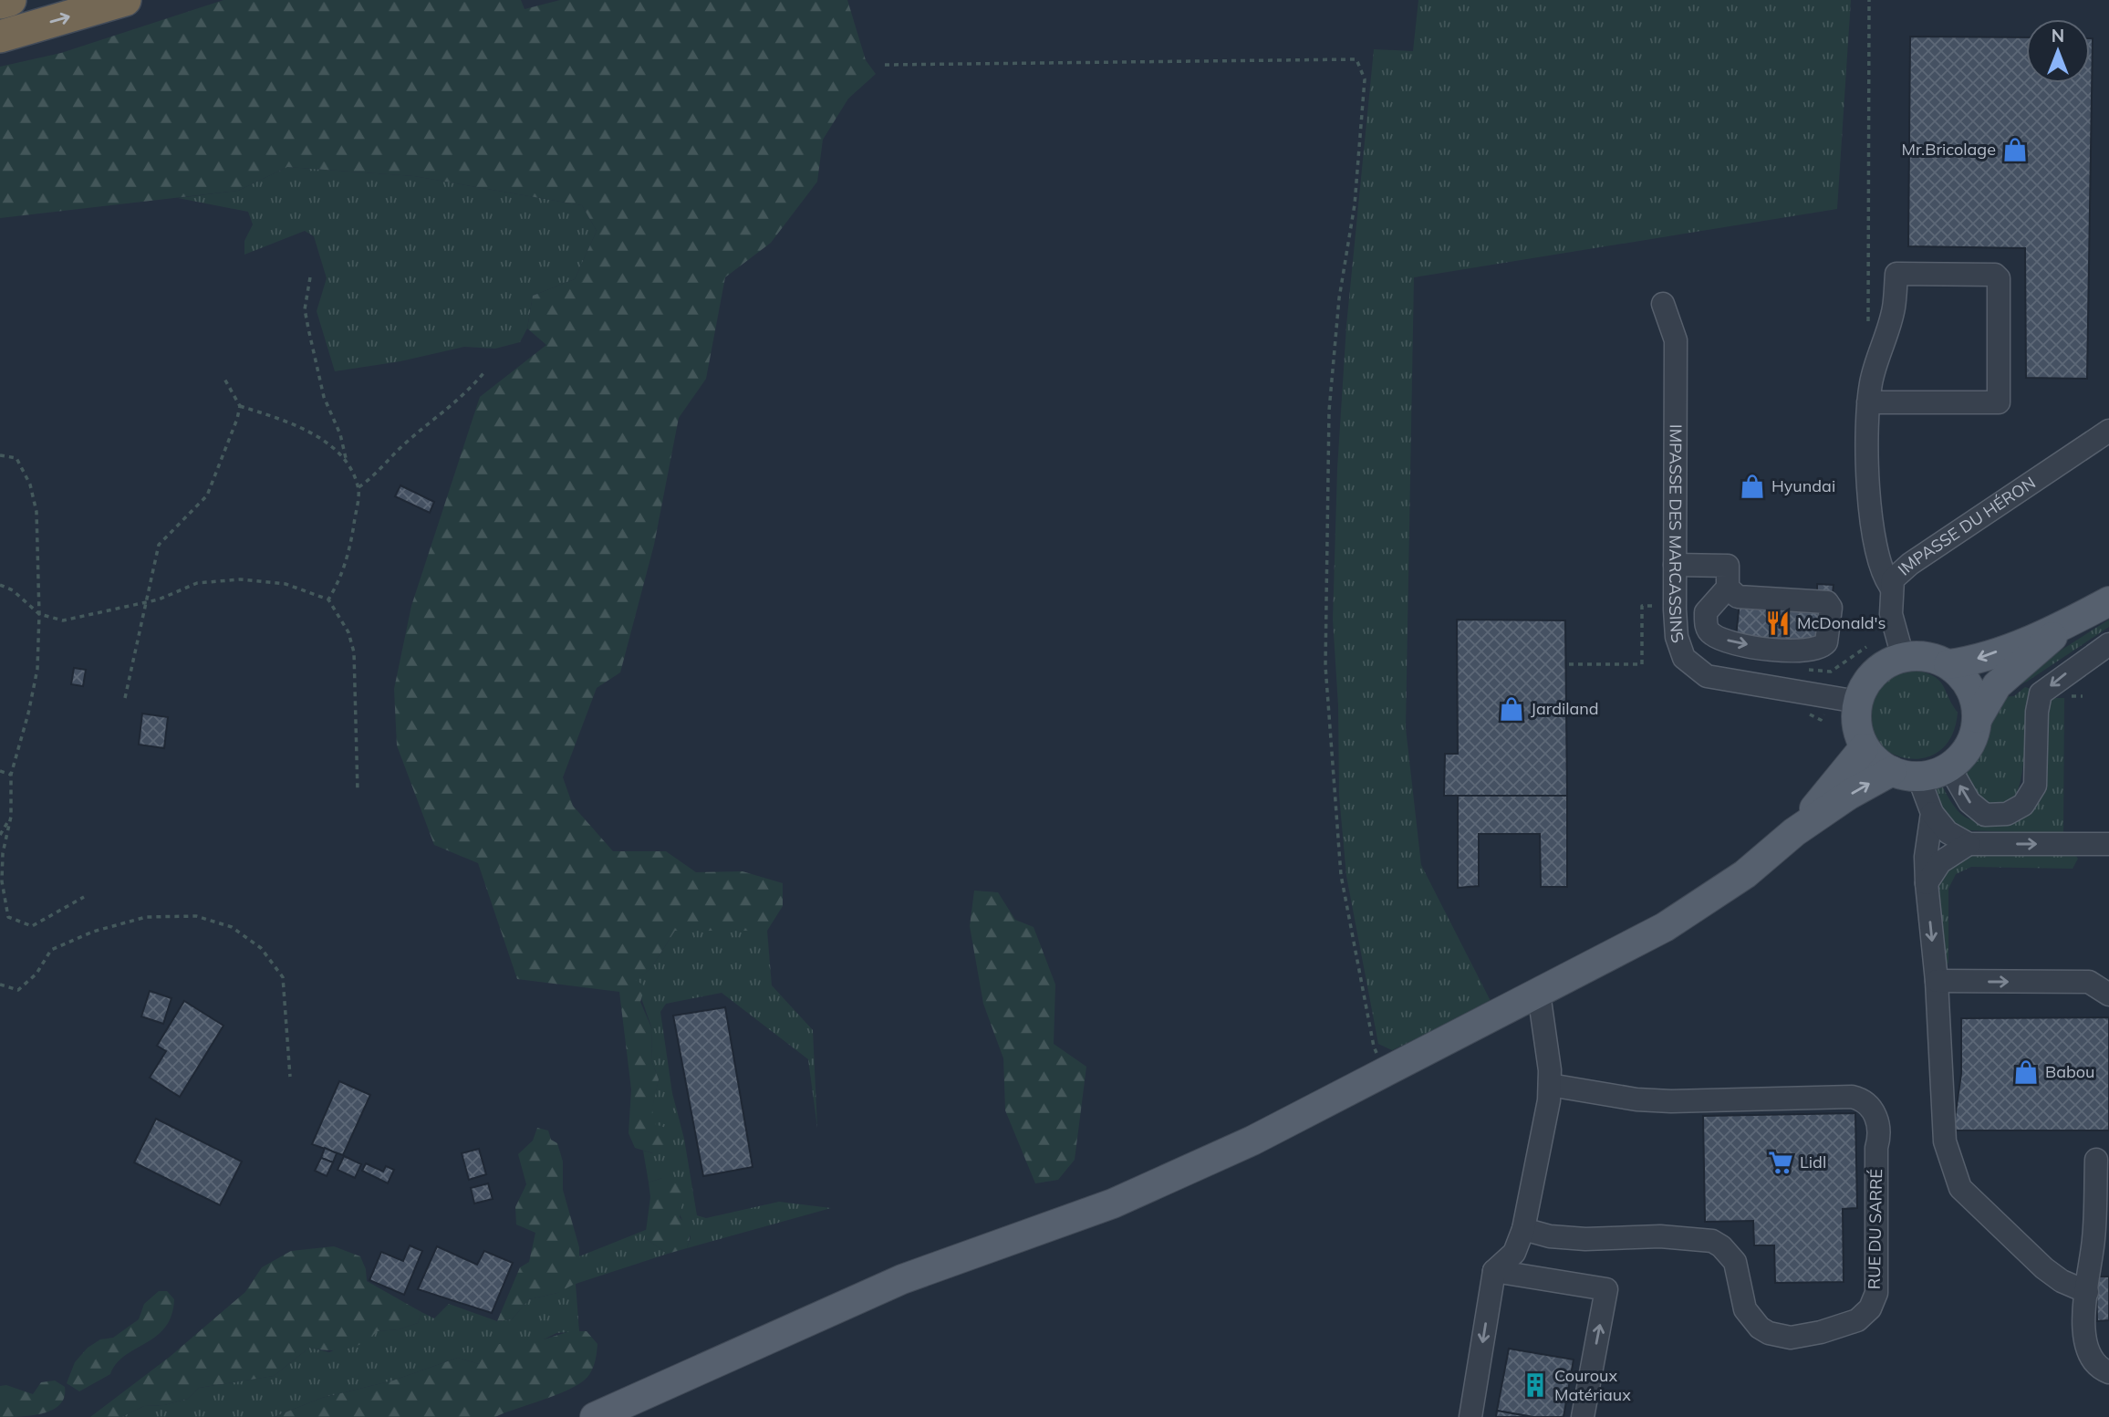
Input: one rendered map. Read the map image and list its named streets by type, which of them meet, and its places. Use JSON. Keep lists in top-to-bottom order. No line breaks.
{"streets":{"street":["IMPASSE DU HÉRON","IMPASSE DES MARCASSINS","RUE DU SARRÉ"]},"crossings":[["IMPASSE DU HÉRON","IMPASSE DES MARCASSINS"]],"places":{"shop":["Mr.Bricolage","Hyundai","Jardiland","Babou"],"restaurant":["McDonald's"],"supermarket":["Lidl"],"building":["Couroux Matériaux"]},"north":"top"}
